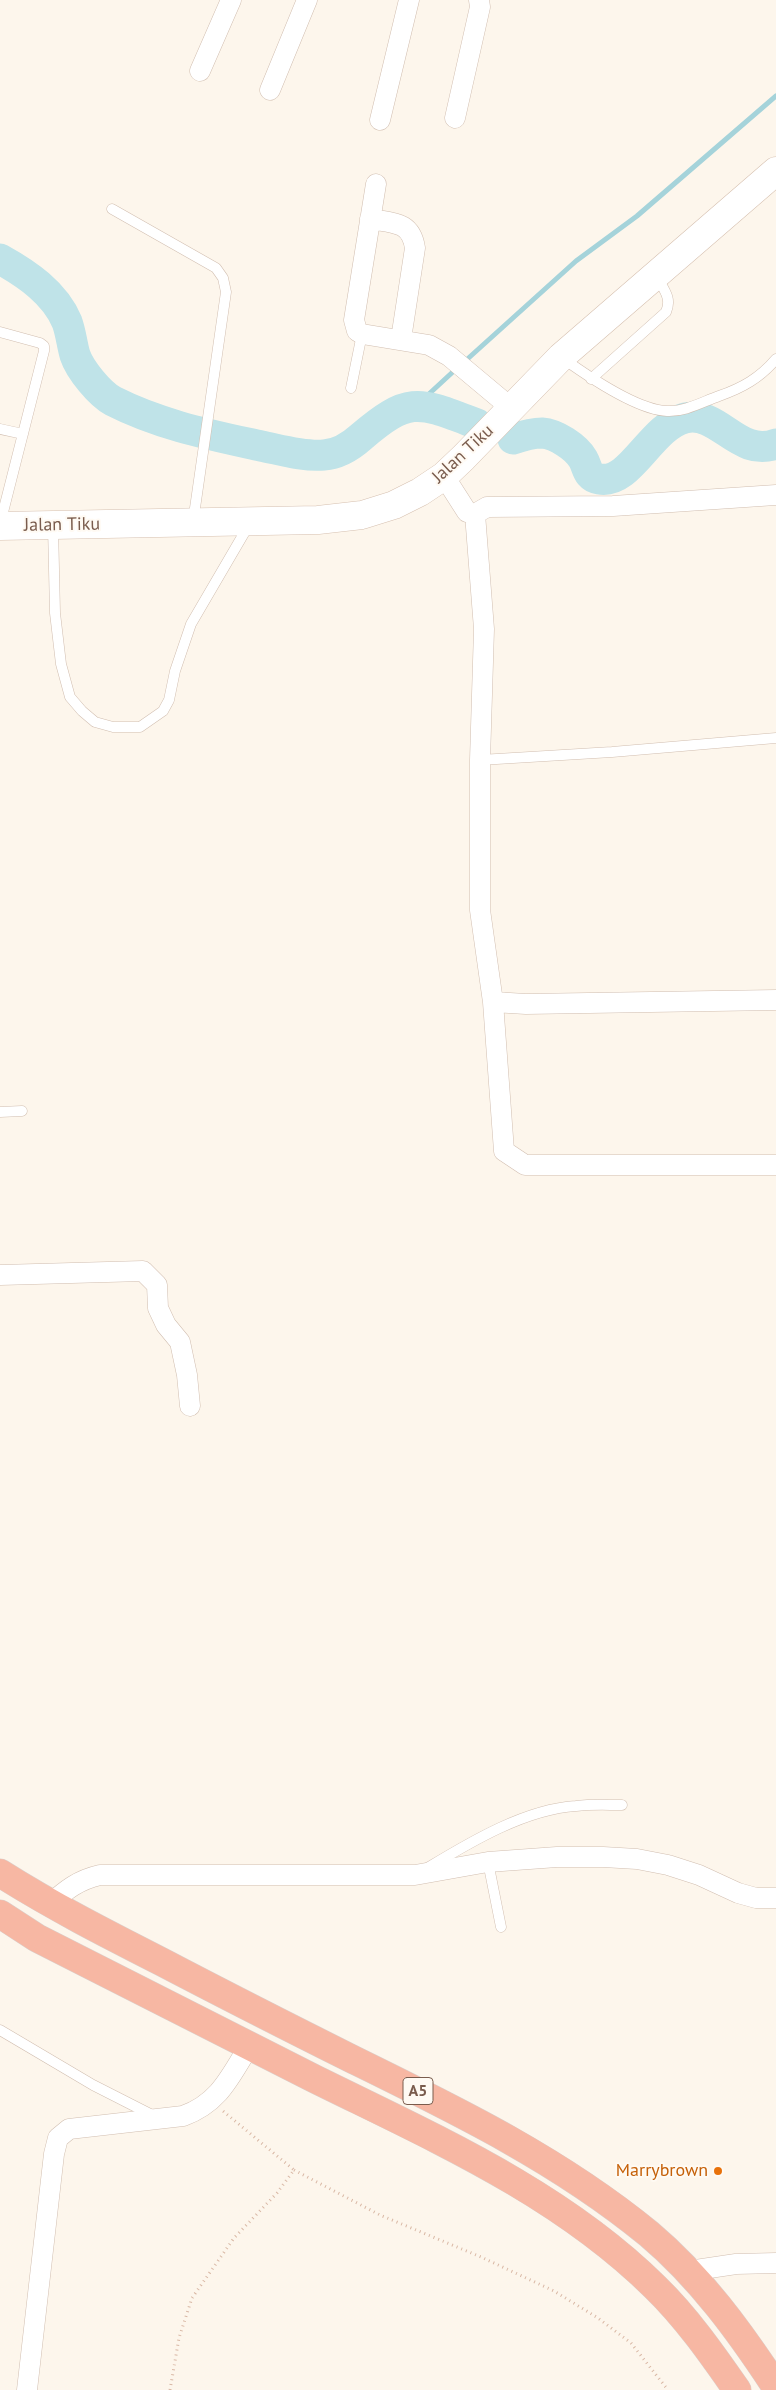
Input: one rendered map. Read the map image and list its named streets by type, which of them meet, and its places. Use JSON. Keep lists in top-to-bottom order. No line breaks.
{"streets":{"highway":["A5"],"main road":["Jalan Tiku"]},"places":["Marrybrown"]}
